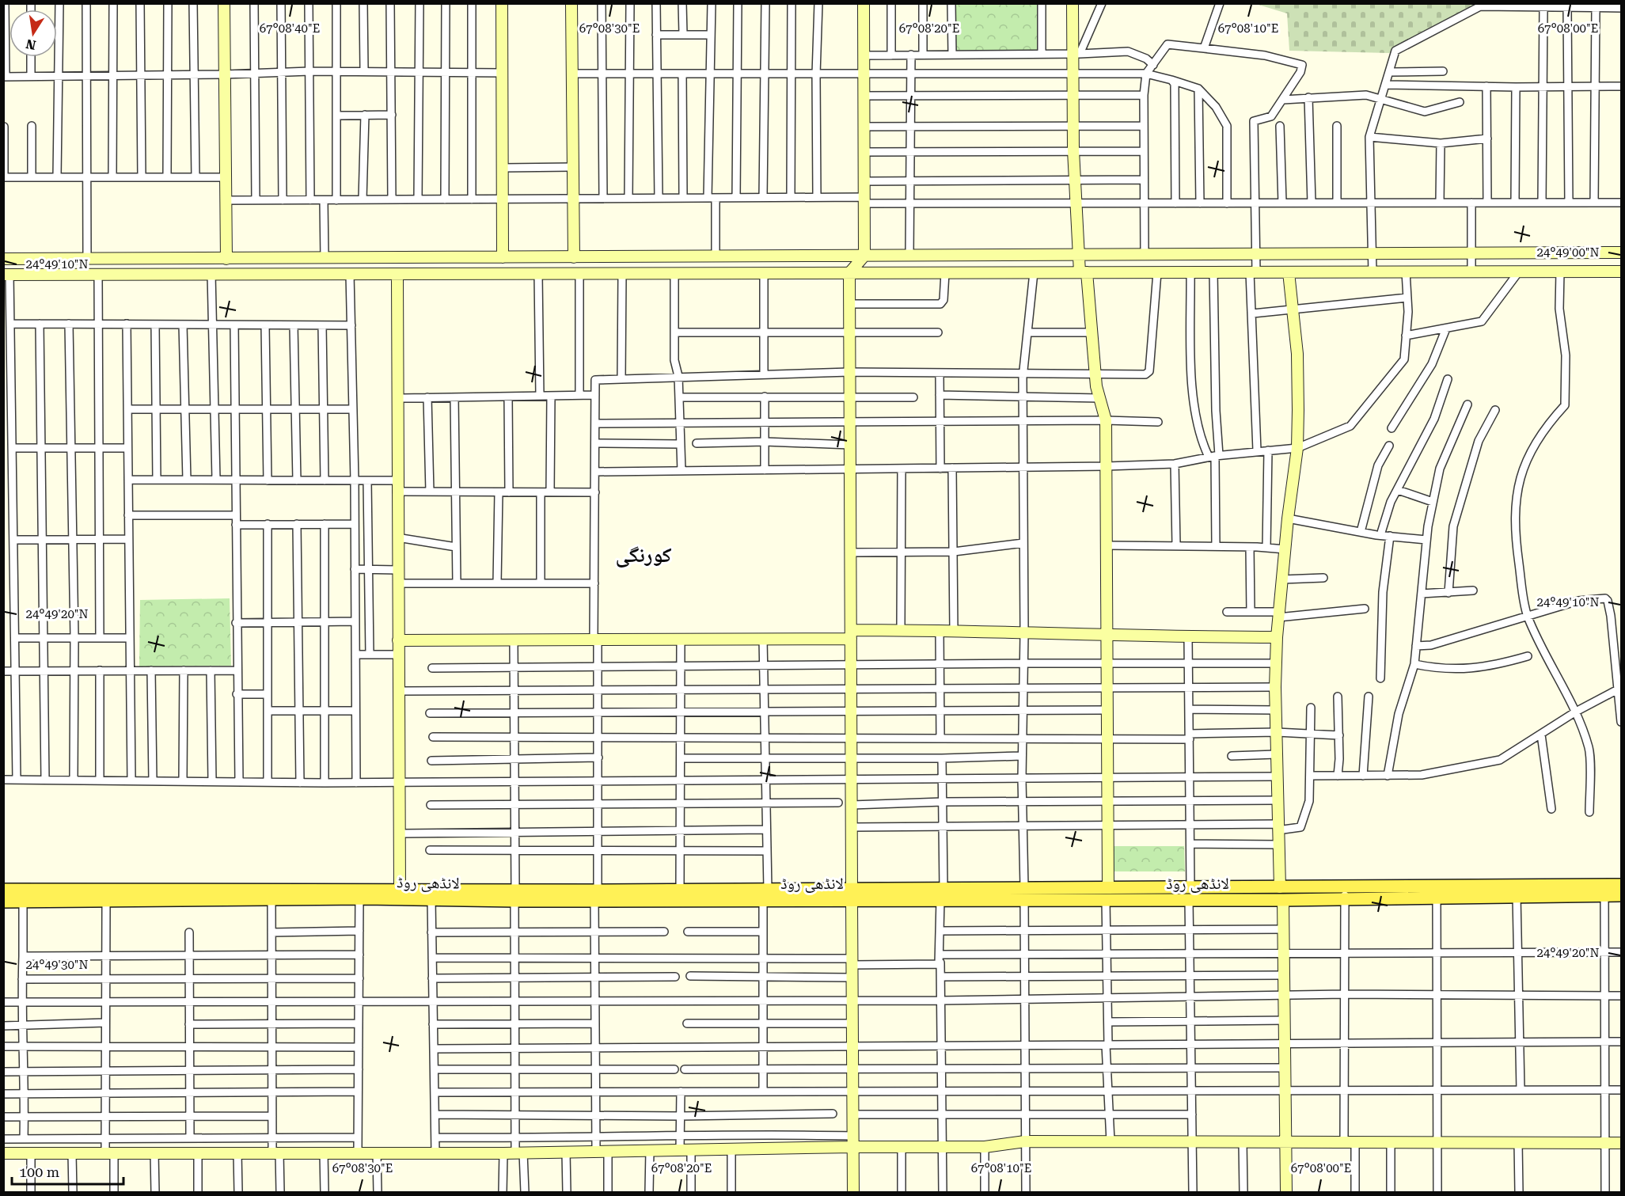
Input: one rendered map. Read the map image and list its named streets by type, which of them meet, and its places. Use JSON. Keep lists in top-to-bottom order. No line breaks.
{"streets":{"main road":["لانڈھی روڈ"]},"districts":["کورنگی"],"scale_bar":"100 m","north":"bottom","coordinates":["67°08'40\"E","67°08'30\"E","67°08'20\"E","67°08'10\"E","67°08'00\"E","24°49'00\"N","24°49'10\"N","24°49'20\"N","24°49'30\"N"]}
